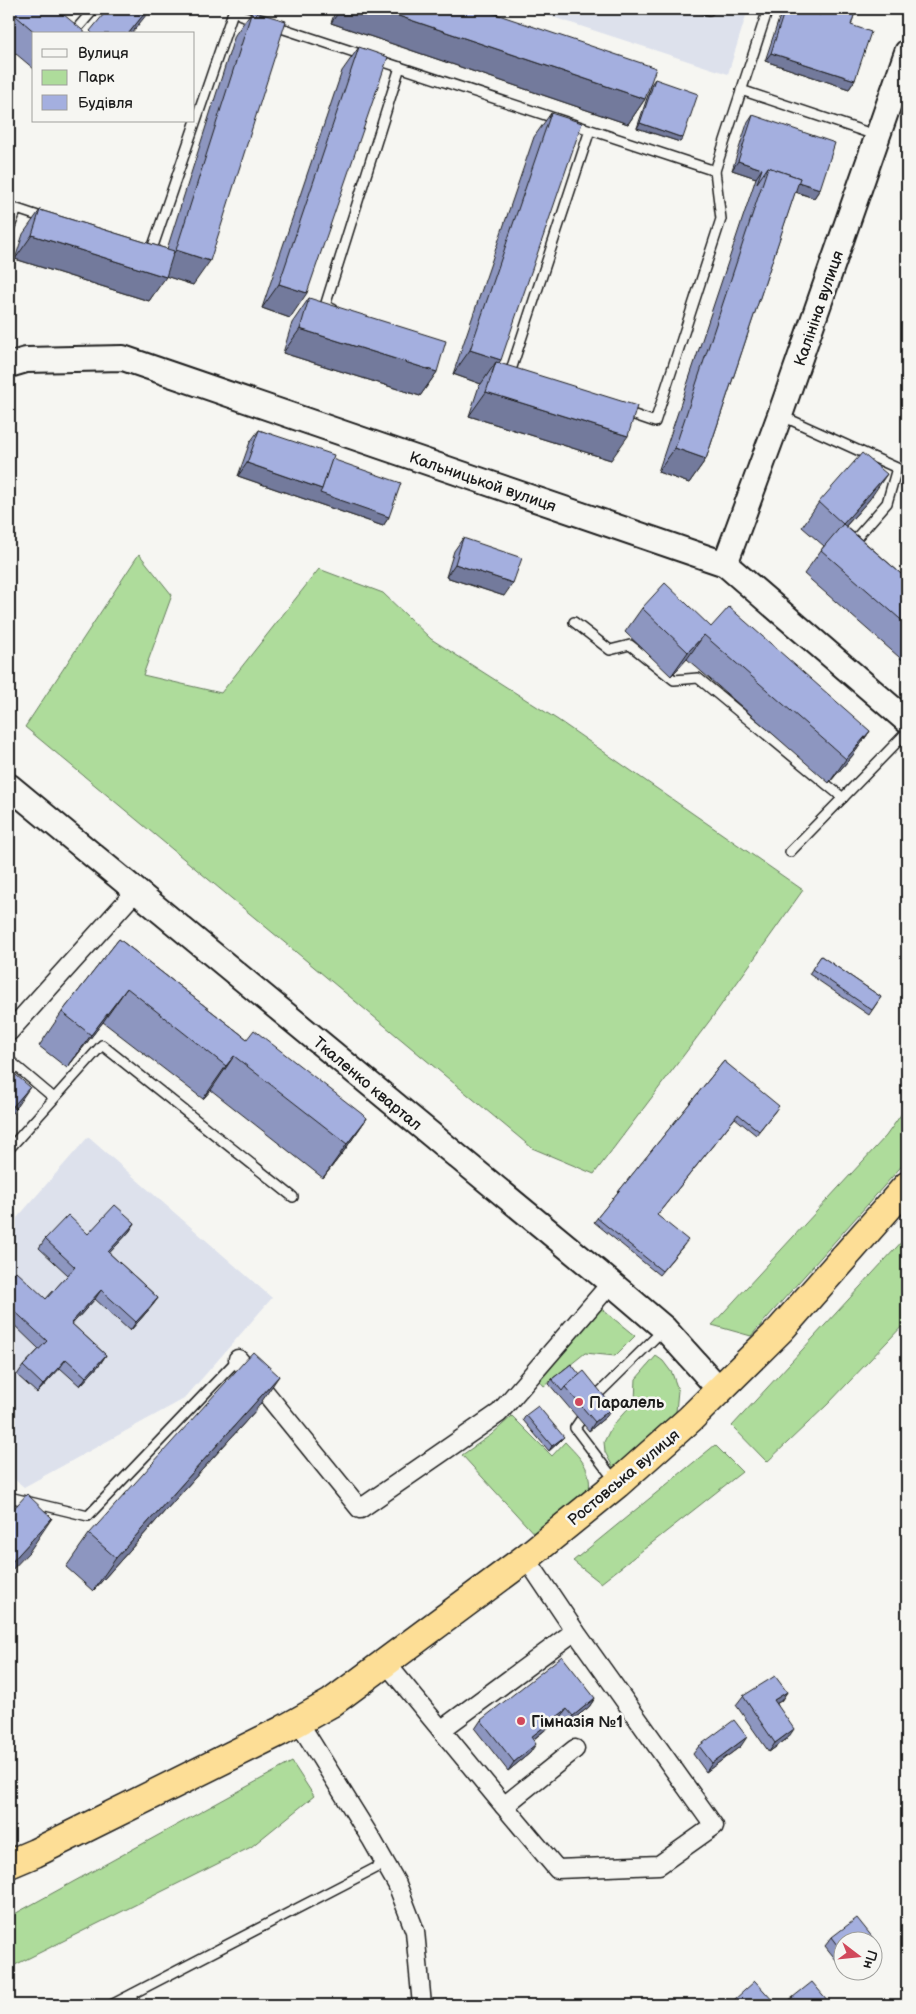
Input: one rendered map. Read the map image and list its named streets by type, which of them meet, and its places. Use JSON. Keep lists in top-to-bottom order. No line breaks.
{"streets":{"highway":["Ростовська вулиця"],"street":["Калініна вулиця","Кальницькой вулиця","Ткаленко квартал"]},"crossings":[["Калініна вулиця","Кальницькой вулиця"],["Ткаленко квартал","Ростовська вулиця"]],"places":["Паралель","Гімназія №1"],"legend":["Вулиця","Парк","Будівля"],"north":"right"}
